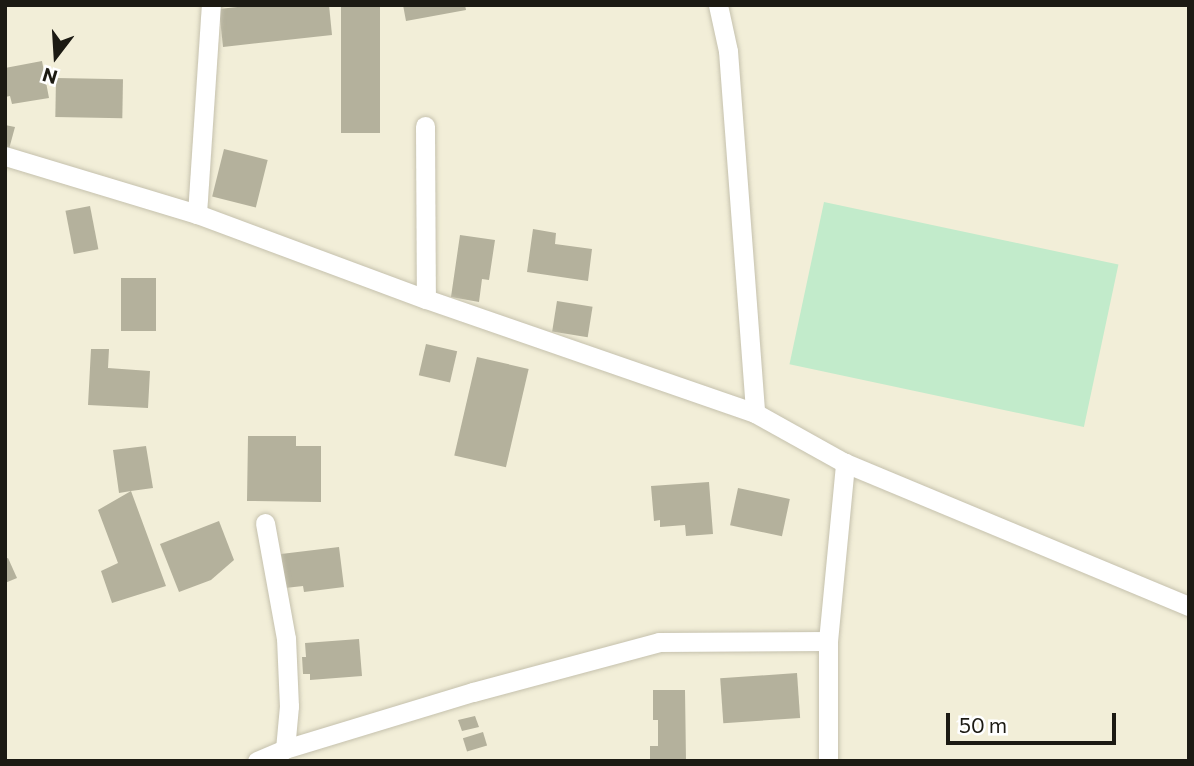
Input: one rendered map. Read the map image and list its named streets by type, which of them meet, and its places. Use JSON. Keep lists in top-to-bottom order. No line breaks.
{"scale_bar":"50 m","north":"bottom"}
